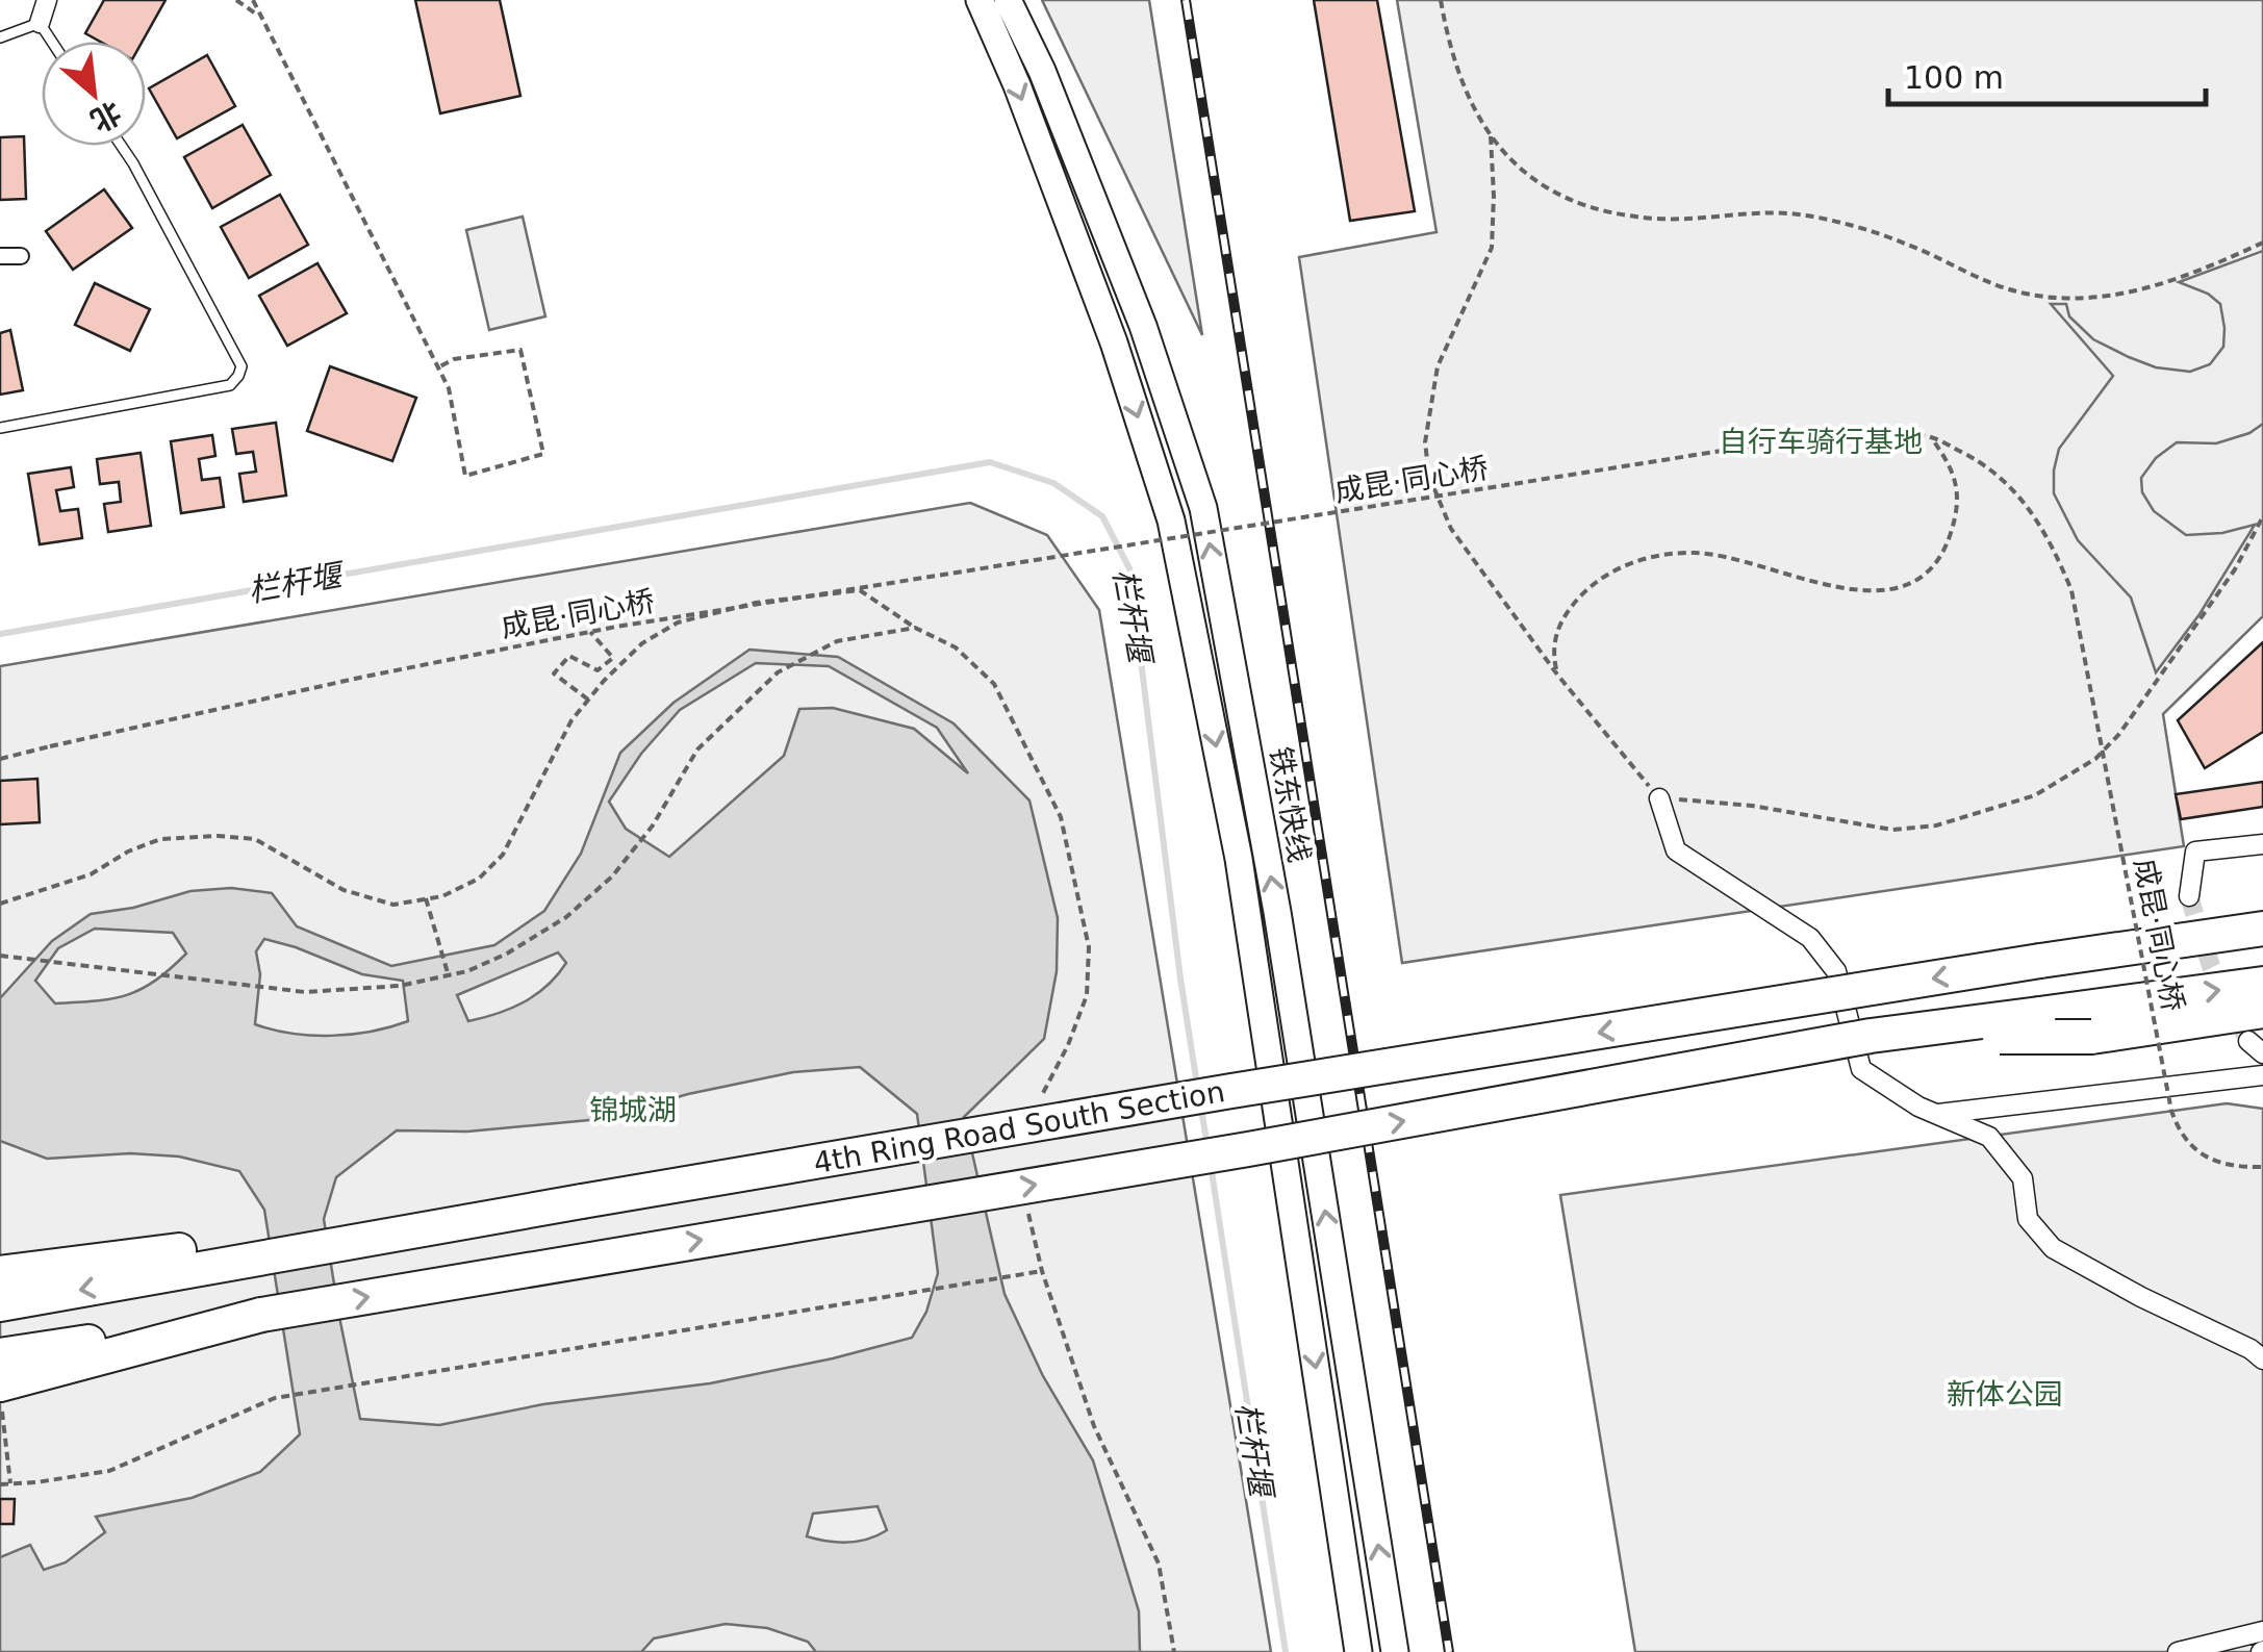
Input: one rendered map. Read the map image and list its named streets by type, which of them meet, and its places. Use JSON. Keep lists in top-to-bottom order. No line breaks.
{"streets":{"highway":["4th Ring Road South Section"],"main road":["铁东快线"],"path":["成昆·同心桥"]},"water":["栏杆堰"],"parks":["自行车骑行基地","锦城湖","新体公园"],"scale_bar":"100 m","north":"bottom right"}
